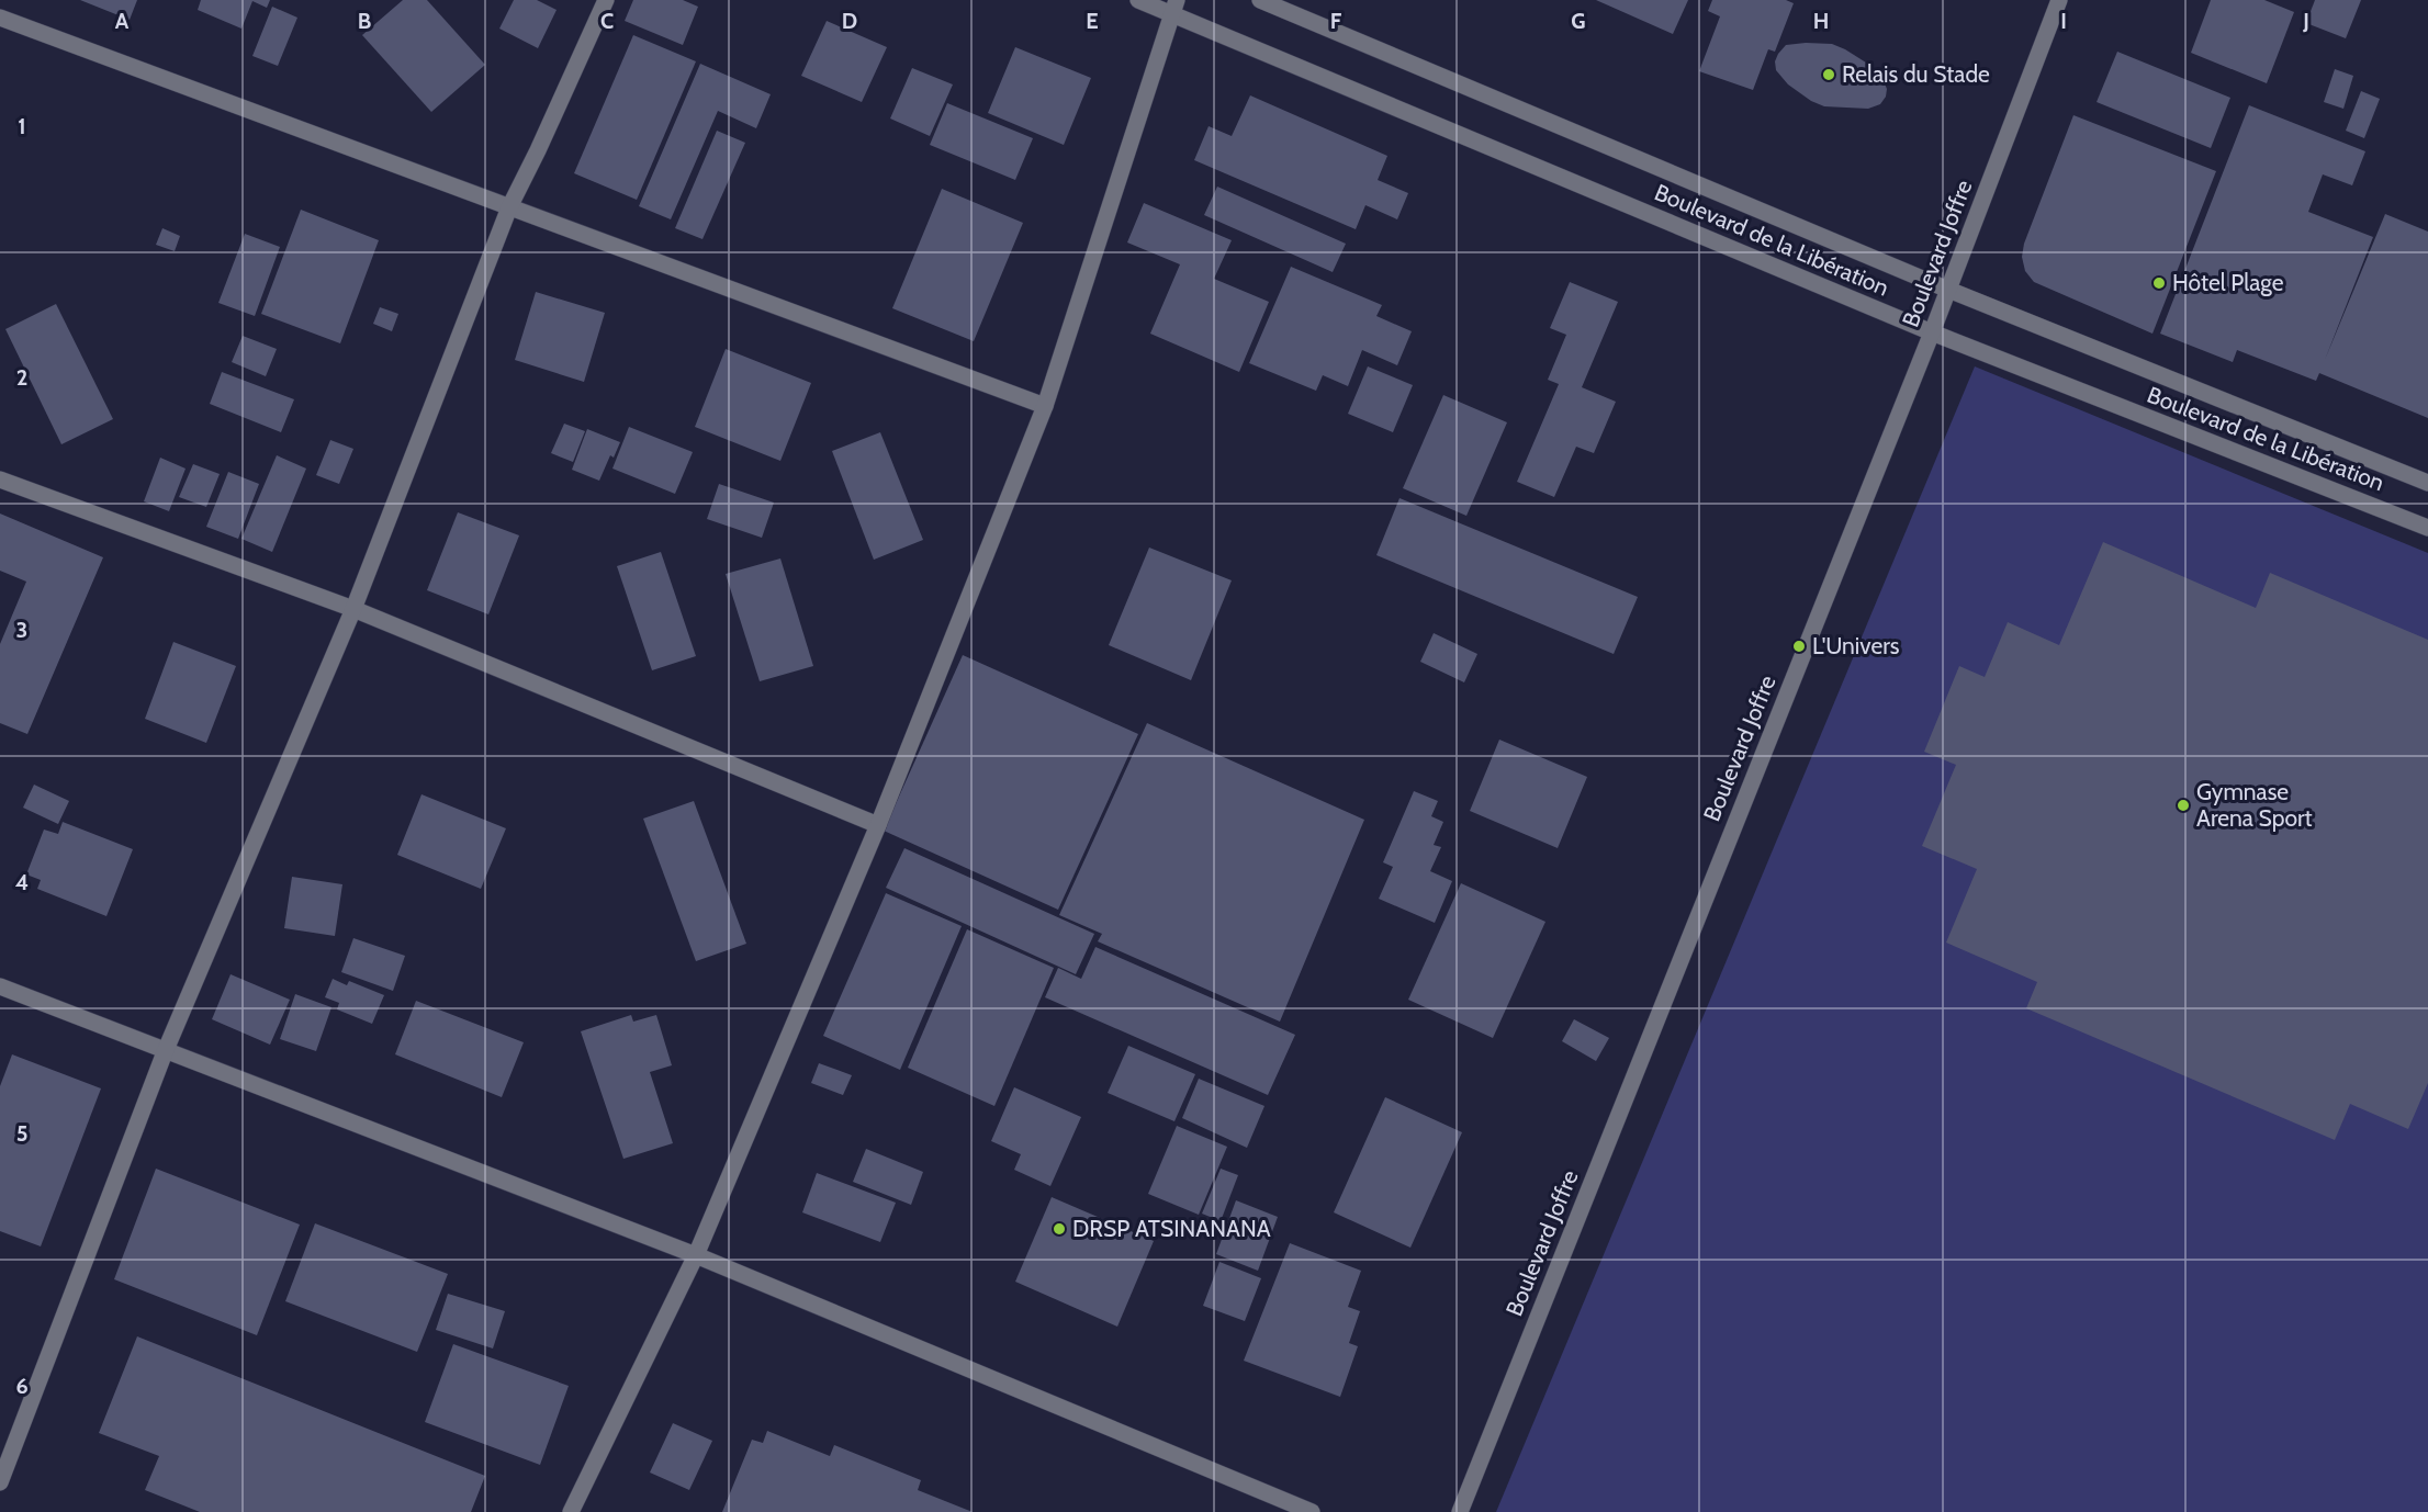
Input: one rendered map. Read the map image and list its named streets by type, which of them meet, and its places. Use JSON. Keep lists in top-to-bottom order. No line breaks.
{"streets":{"street":["Boulevard de la Libération","Boulevard Joffre"]},"crossings":[["Boulevard de la Libération","Boulevard Joffre"]],"places":["Relais du Stade","Hôtel Plage","L'Univers","Gymnase Arena Sport","DRSP ATSINANANA"],"grid":{"columns":["A","B","C","D","E","F","G","H","I","J"],"rows":["1","2","3","4","5","6"]}}
